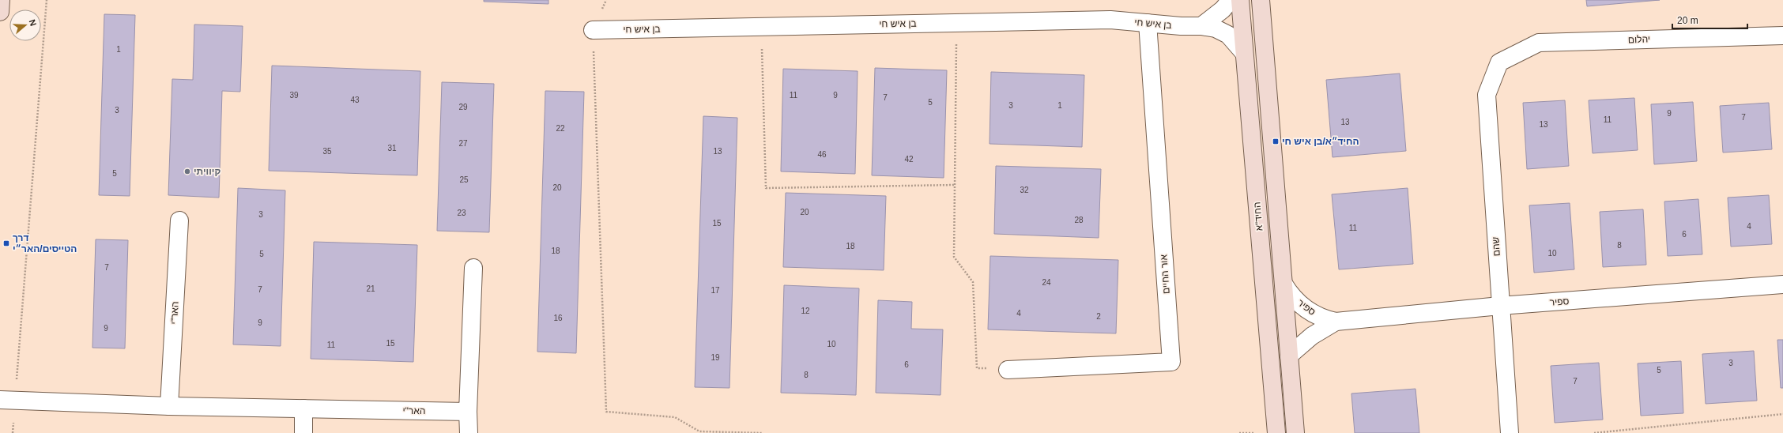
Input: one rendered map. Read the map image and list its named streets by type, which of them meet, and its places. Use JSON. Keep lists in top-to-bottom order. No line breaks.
{"streets":{"street":["בן איש חי","יהלום","החיד\"א","שהם","אור החיים","ספיר","האר\"י"]},"crossings":[["בן איש חי","החיד\"א"],["בן איש חי","אור החיים"],["יהלום","שהם"],["החיד\"א","ספיר"],["שהם","ספיר"]],"places":{"transit":["החיד״א/בן איש חי","דרך הטייסים/האר״י"],"other":["קיוויתי"]},"house_numbers":["1","39","11","9","7","43","5","3","1","29","3","9","7","11","13","13","22","27","31","35","13","46","42","5","25","20","32","20","23","3","28","15","4","11","6","8","18","18","10","5","7","24","21","7","17","12","4","2","16","9","9","15","10","11","19","3","6","5","8","7"],"scale_bar":"20 m","north":"right"}
